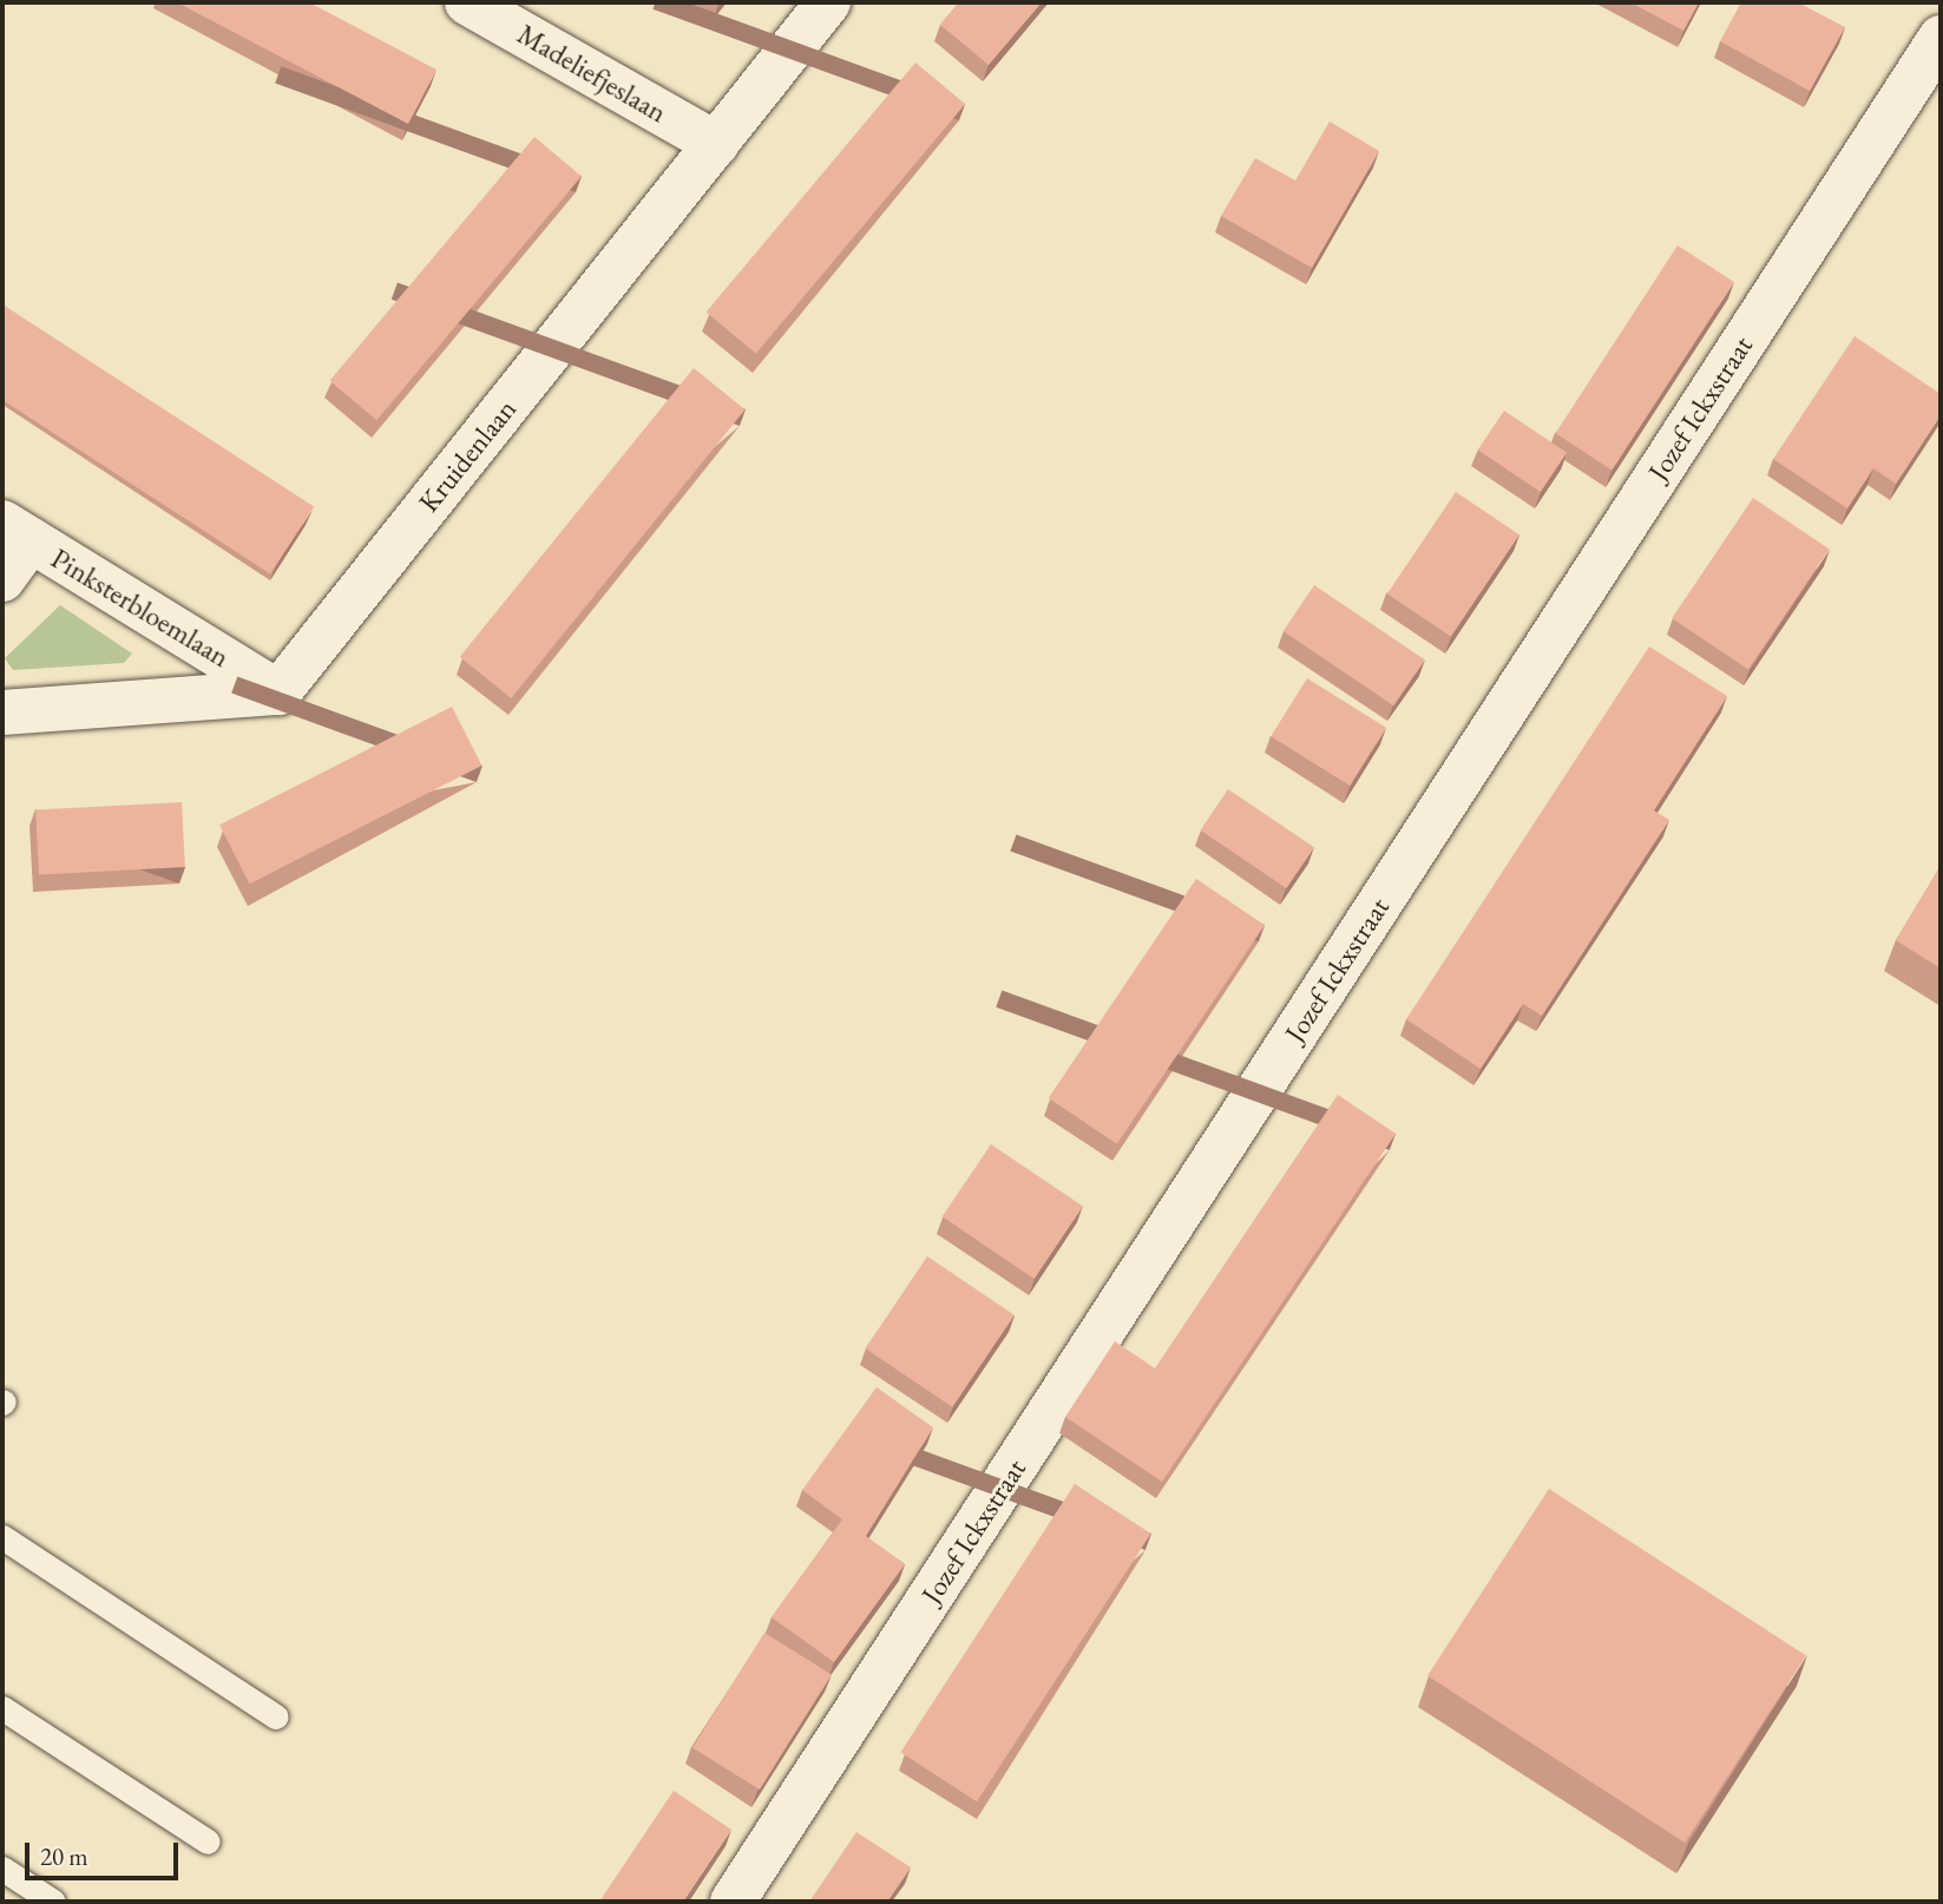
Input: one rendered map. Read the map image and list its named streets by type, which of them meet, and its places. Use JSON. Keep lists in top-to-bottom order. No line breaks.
{"streets":{"street":["Madeliefjeslaan","Jozef Ickxstraat","Kruidenlaan","Pinksterbloemlaan"]},"crossings":[["Madeliefjeslaan","Kruidenlaan"],["Kruidenlaan","Pinksterbloemlaan"]],"scale_bar":"20 m"}
